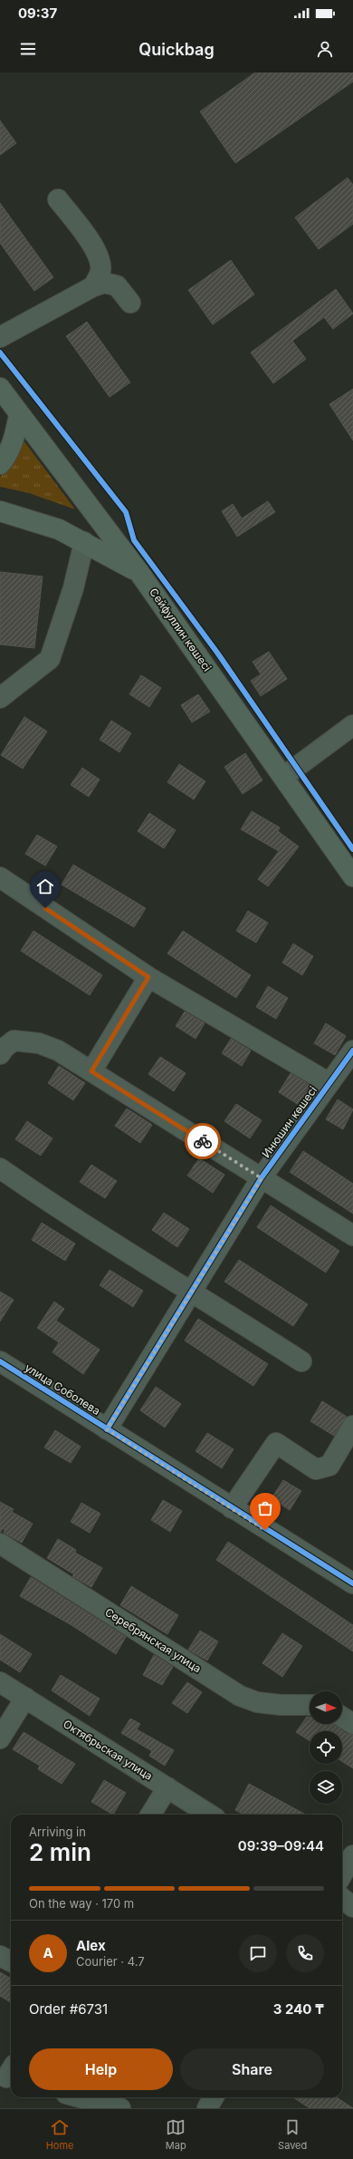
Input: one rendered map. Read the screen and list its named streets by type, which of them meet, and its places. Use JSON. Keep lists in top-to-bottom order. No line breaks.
{"streets":{"main road":["Сейфуллин көшесі"],"street":["Инюшин көшесі","улица Соболева","Серебрянская улица","Октябрьская улица"]},"crossings":[["Инюшин көшесі","улица Соболева"]],"north":"right","page":{"status":"09:37","header":"Quickbag","heading":["2 min","Arriving in","09:39–09:44"],"panel":["Alex","Courier · 4.7","Order #6731","3 240 ₸"],"bar":"On the way · 170 m","round":"A","buttons":["Help","Share"],"tabs":["Home","Map","Saved"]}}
